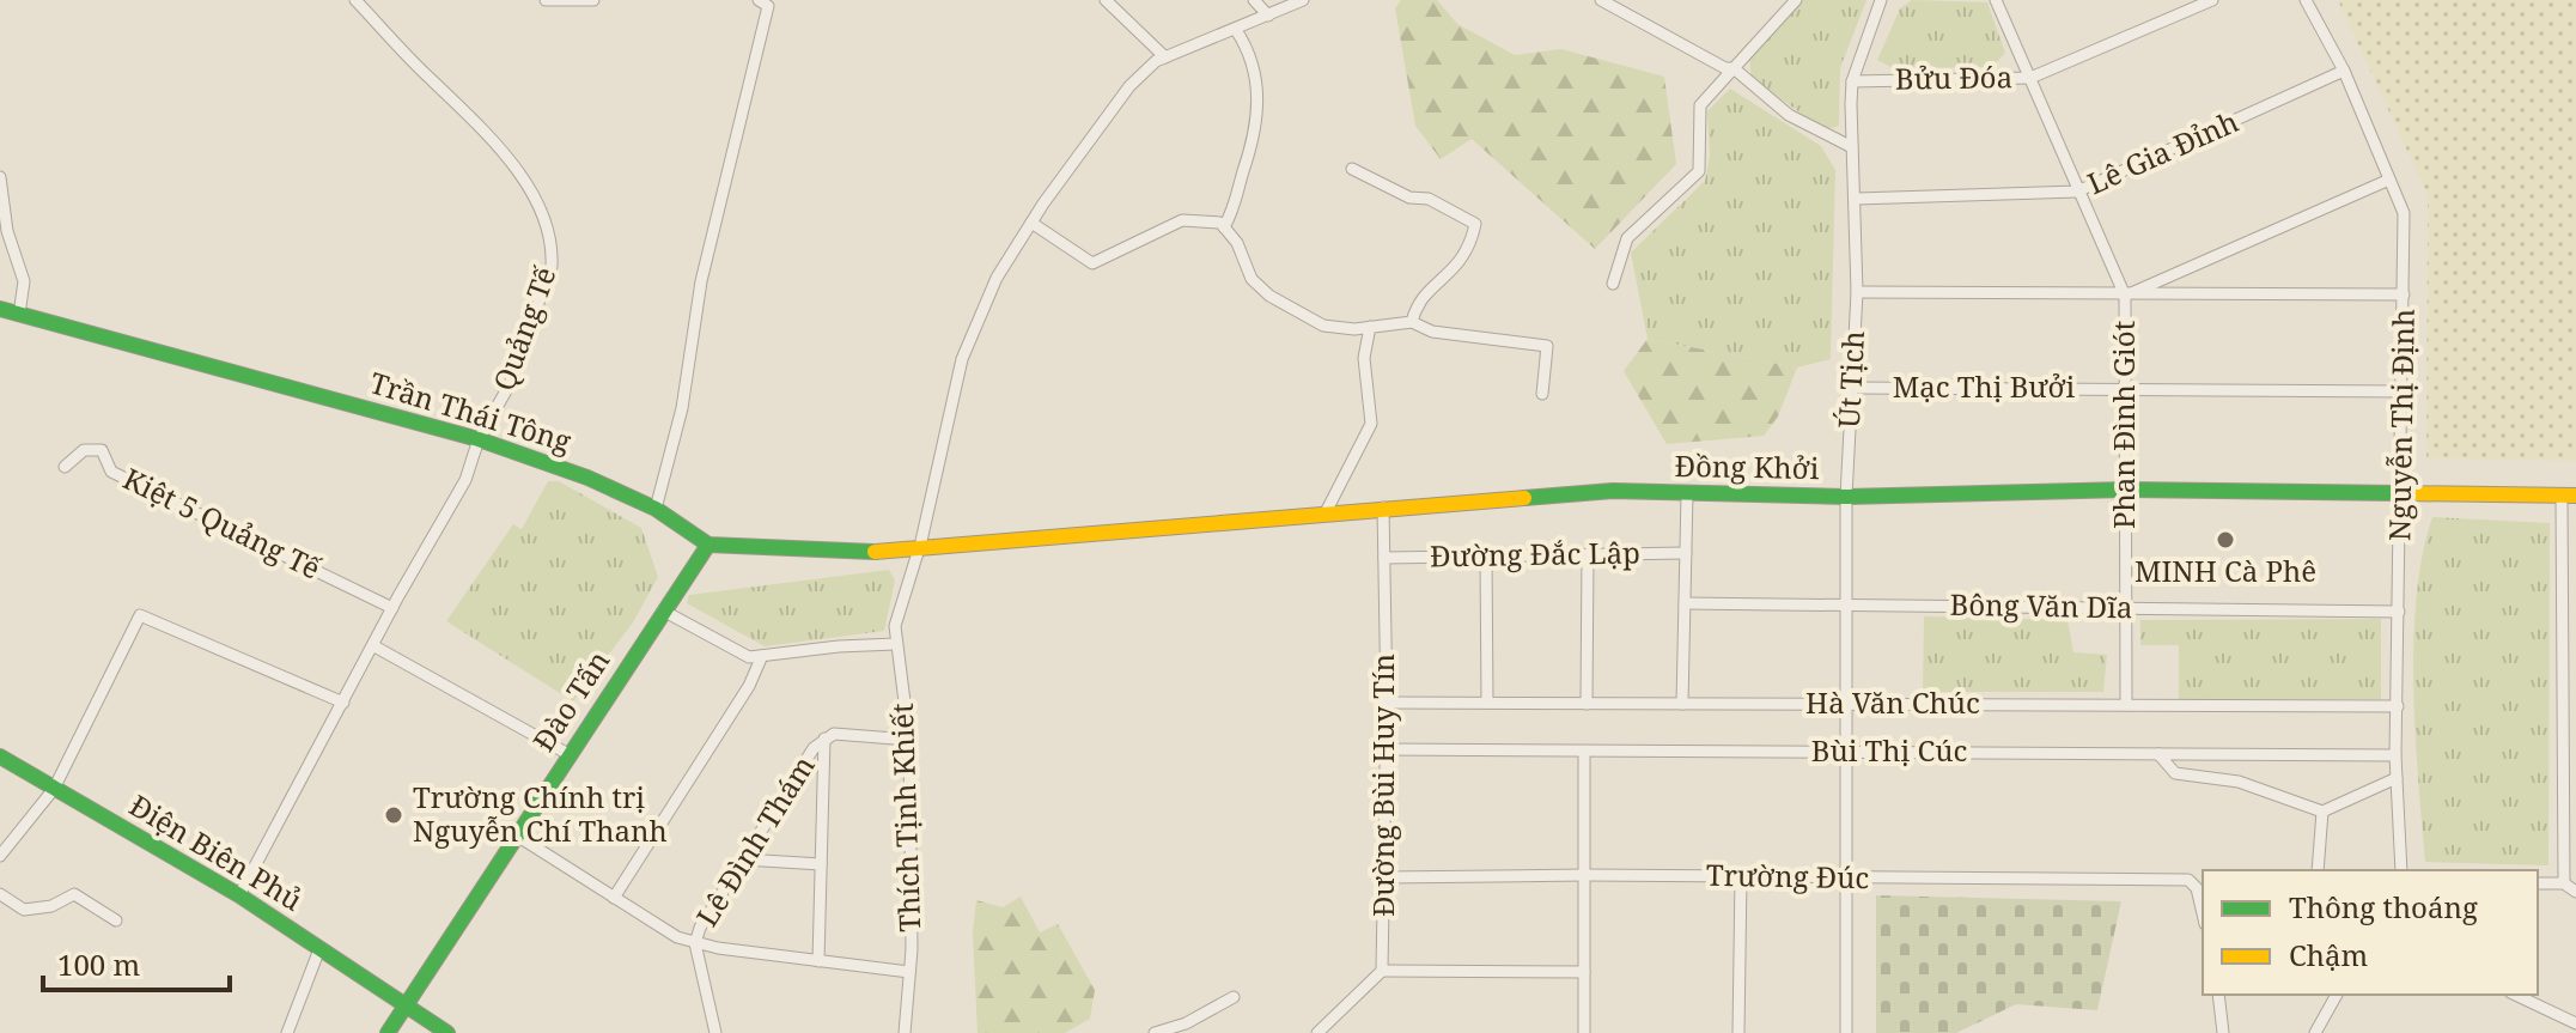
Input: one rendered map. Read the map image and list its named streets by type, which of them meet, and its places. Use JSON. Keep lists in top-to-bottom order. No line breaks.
{"streets":{"street":["Bửu Đóa","Lê Gia Đỉnh","Quảng Tế","Út Tịch","Mạc Thị Bưởi","Trần Thái Tông","Phan Đình Giót","Nguyễn Thị Định","Đồng Khởi","Kiệt 5 Quảng Tế","Đường Đắc Lập","Bông Văn Dĩa","Đào Tấn","Hà Văn Chúc","Bùi Thị Cúc","Đường Bùi Huy Tín","Thích Tịnh Khiết","Lê Đình Thám","Điện Biên Phủ","Trường Đúc"]},"crossings":[["Bửu Đóa","Út Tịch"],["Bửu Đóa","Phan Đình Giót"],["Lê Gia Đỉnh","Út Tịch"],["Lê Gia Đỉnh","Phan Đình Giót"],["Lê Gia Đỉnh","Nguyễn Thị Định"],["Quảng Tế","Trần Thái Tông"],["Quảng Tế","Kiệt 5 Quảng Tế"],["Quảng Tế","Điện Biên Phủ"],["Út Tịch","Mạc Thị Bưởi"],["Út Tịch","Đồng Khởi"],["Út Tịch","Bông Văn Dĩa"],["Út Tịch","Hà Văn Chúc"],["Út Tịch","Bùi Thị Cúc"],["Út Tịch","Trường Đúc"],["Mạc Thị Bưởi","Phan Đình Giót"],["Mạc Thị Bưởi","Nguyễn Thị Định"],["Trần Thái Tông","Đào Tấn"],["Phan Đình Giót","Đồng Khởi"],["Phan Đình Giót","Bông Văn Dĩa"],["Phan Đình Giót","Hà Văn Chúc"],["Nguyễn Thị Định","Đồng Khởi"],["Nguyễn Thị Định","Bông Văn Dĩa"],["Nguyễn Thị Định","Hà Văn Chúc"],["Nguyễn Thị Định","Bùi Thị Cúc"],["Đồng Khởi","Đường Bùi Huy Tín"],["Đồng Khởi","Thích Tịnh Khiết"],["Đường Đắc Lập","Đường Bùi Huy Tín"],["Đào Tấn","Điện Biên Phủ"],["Hà Văn Chúc","Đường Bùi Huy Tín"],["Bùi Thị Cúc","Đường Bùi Huy Tín"],["Đường Bùi Huy Tín","Trường Đúc"],["Thích Tịnh Khiết","Lê Đình Thám"]],"places":["MINH Cà Phê","Trường Chính trị Nguyễn Chí Thanh"],"legend":["Thông thoáng","Chậm"],"scale_bar":"100 m"}
